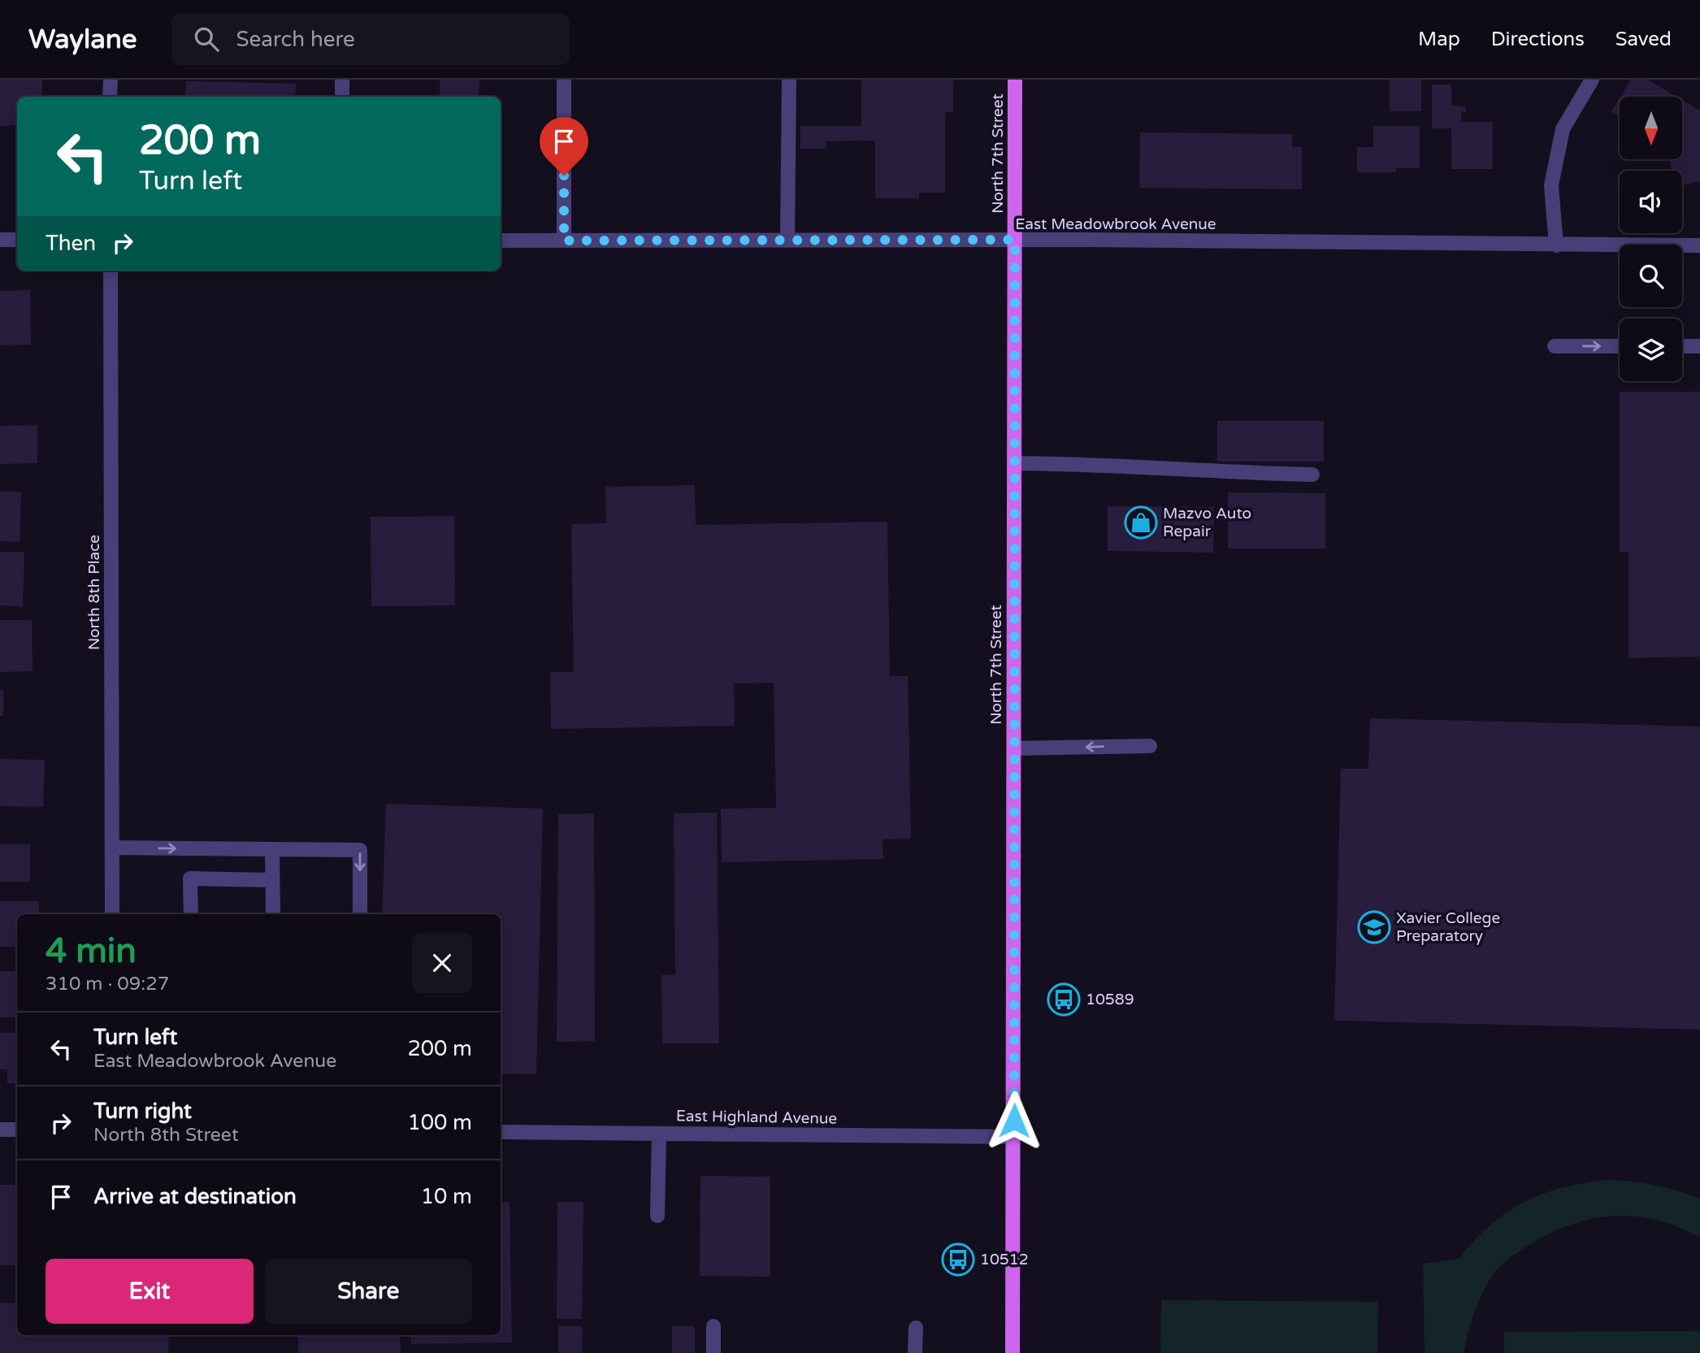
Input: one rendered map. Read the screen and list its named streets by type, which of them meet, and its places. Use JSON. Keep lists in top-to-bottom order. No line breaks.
{"streets":{"main road":["North 7th Street"],"street":["East Meadowbrook Avenue","North 8th Place","East Highland Avenue"]},"crossings":[["North 7th Street","East Meadowbrook Avenue"],["North 7th Street","East Highland Avenue"]],"places":{"shop":["Mazvo Auto Repair"],"school or university":["Xavier College Preparatory"],"bus stop":["10589","10512"]},"north":"bottom","page":{"header":"Waylane","search":"Search here","nav":["Map","Directions","Saved"],"turn":["200 m","Turn left"],"then":"Then","heading":["4 min","310 m · 09:27"],"list":[{"name":"Turn left","note":"East Meadowbrook Avenue","value":"200 m"},{"name":"Turn right","note":"North 8th Street","value":"100 m"},{"name":"Arrive at destination","value":"10 m"}],"buttons":["Exit","Share"]}}
